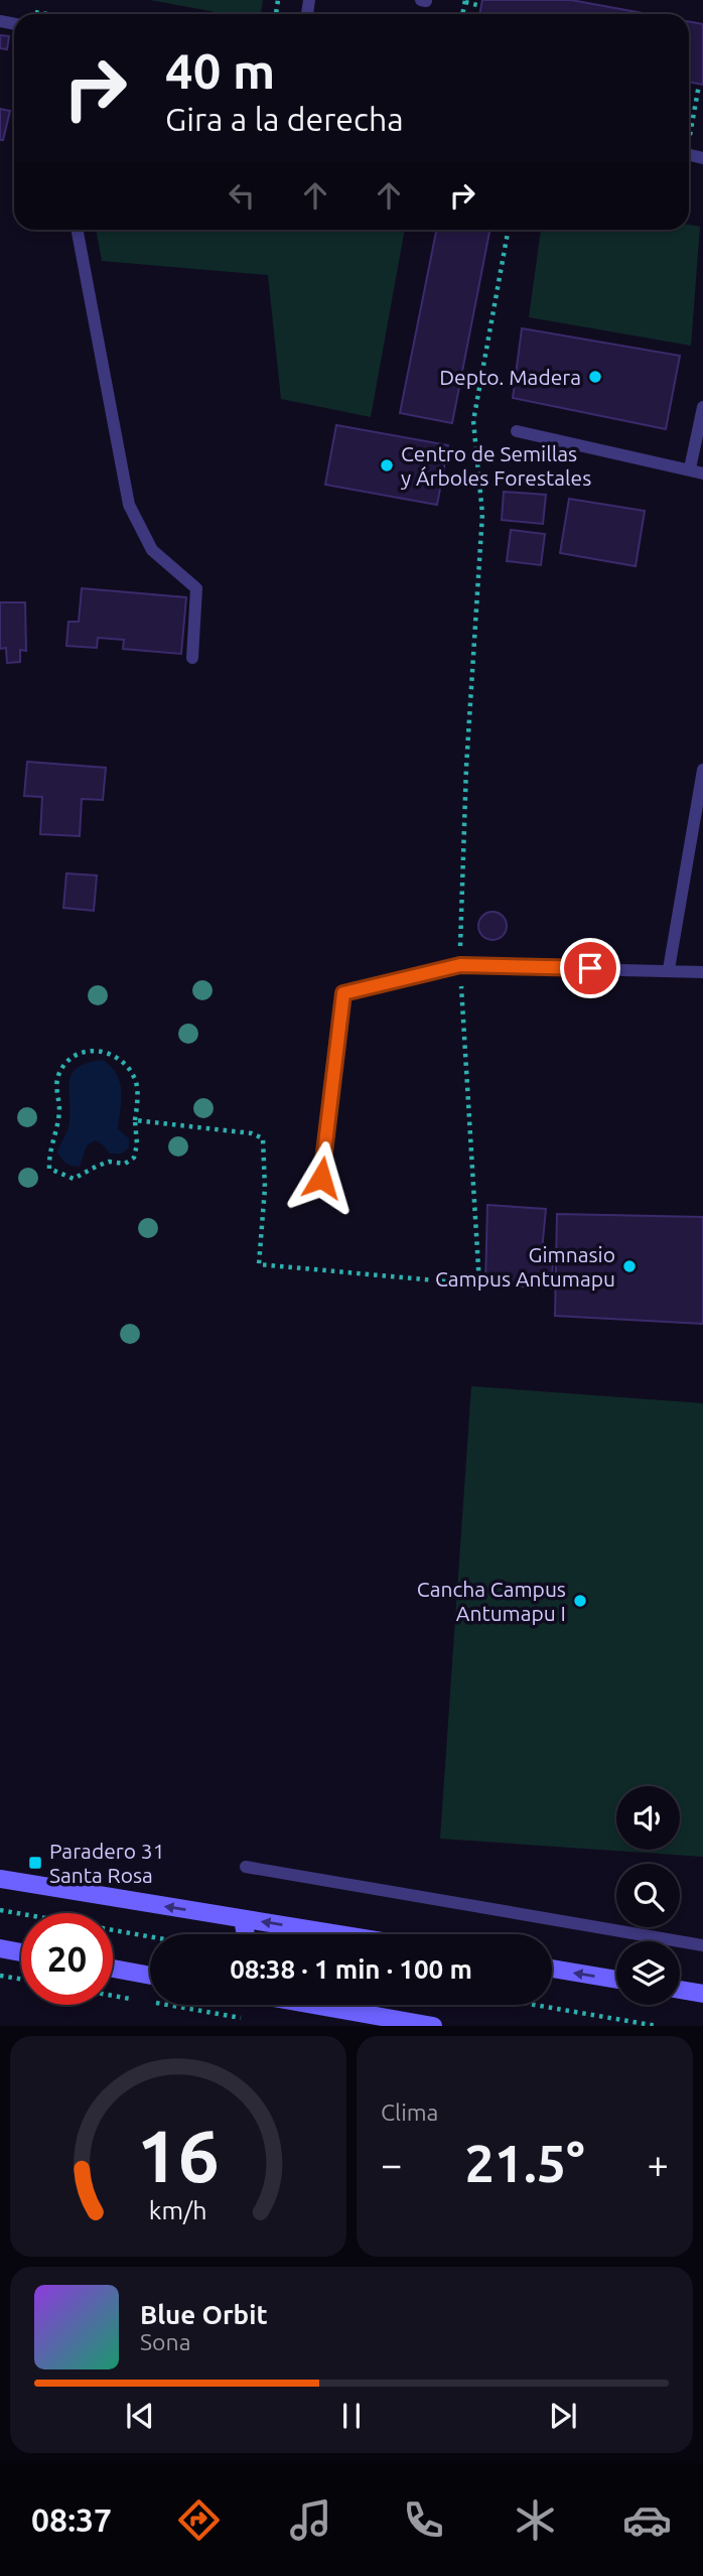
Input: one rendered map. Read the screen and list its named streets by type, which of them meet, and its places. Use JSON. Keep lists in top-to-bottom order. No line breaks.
{"places":{"other":["Depto. Madera","Centro de Semillas y Árboles Forestales","Gimnasio Campus Antumapu","Cancha Campus Antumapu I"],"transit":["Paradero 31 Santa Rosa"]},"page":{"turn":["40 m","Gira a la derecha"],"limit":"20","trip":"08:38 · 1 min · 100 m","tile":"Clima","heat":["−","21.5°","+"],"song":["Blue Orbit","Sona"],"tabs":"08:37","gauge":["16","km/h"]}}
